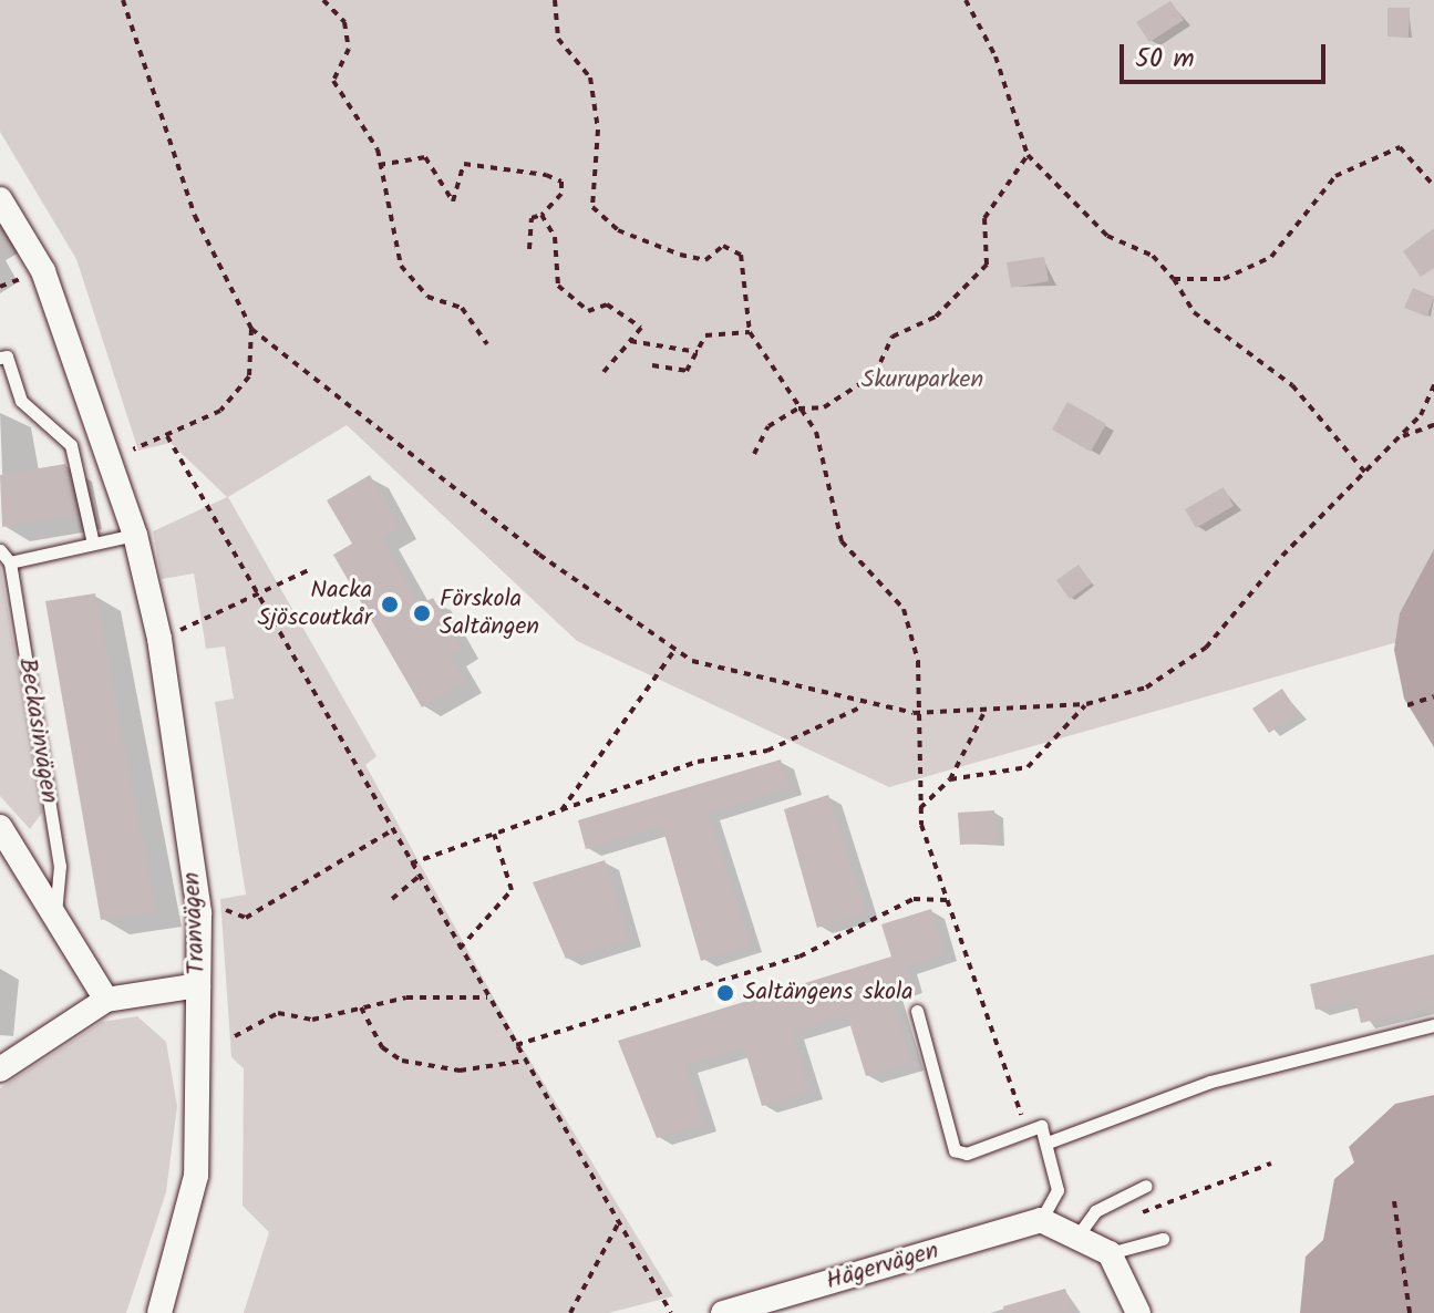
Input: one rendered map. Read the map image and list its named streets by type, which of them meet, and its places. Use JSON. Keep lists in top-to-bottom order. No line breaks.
{"streets":{"street":["Tranvägen","Hägervägen"],"lane":["Beckasinvägen"]},"parks":["Skuruparken"],"places":["Nacka Sjöscoutkår","Förskola Saltängen","Saltängens skola"],"scale_bar":"50 m"}
